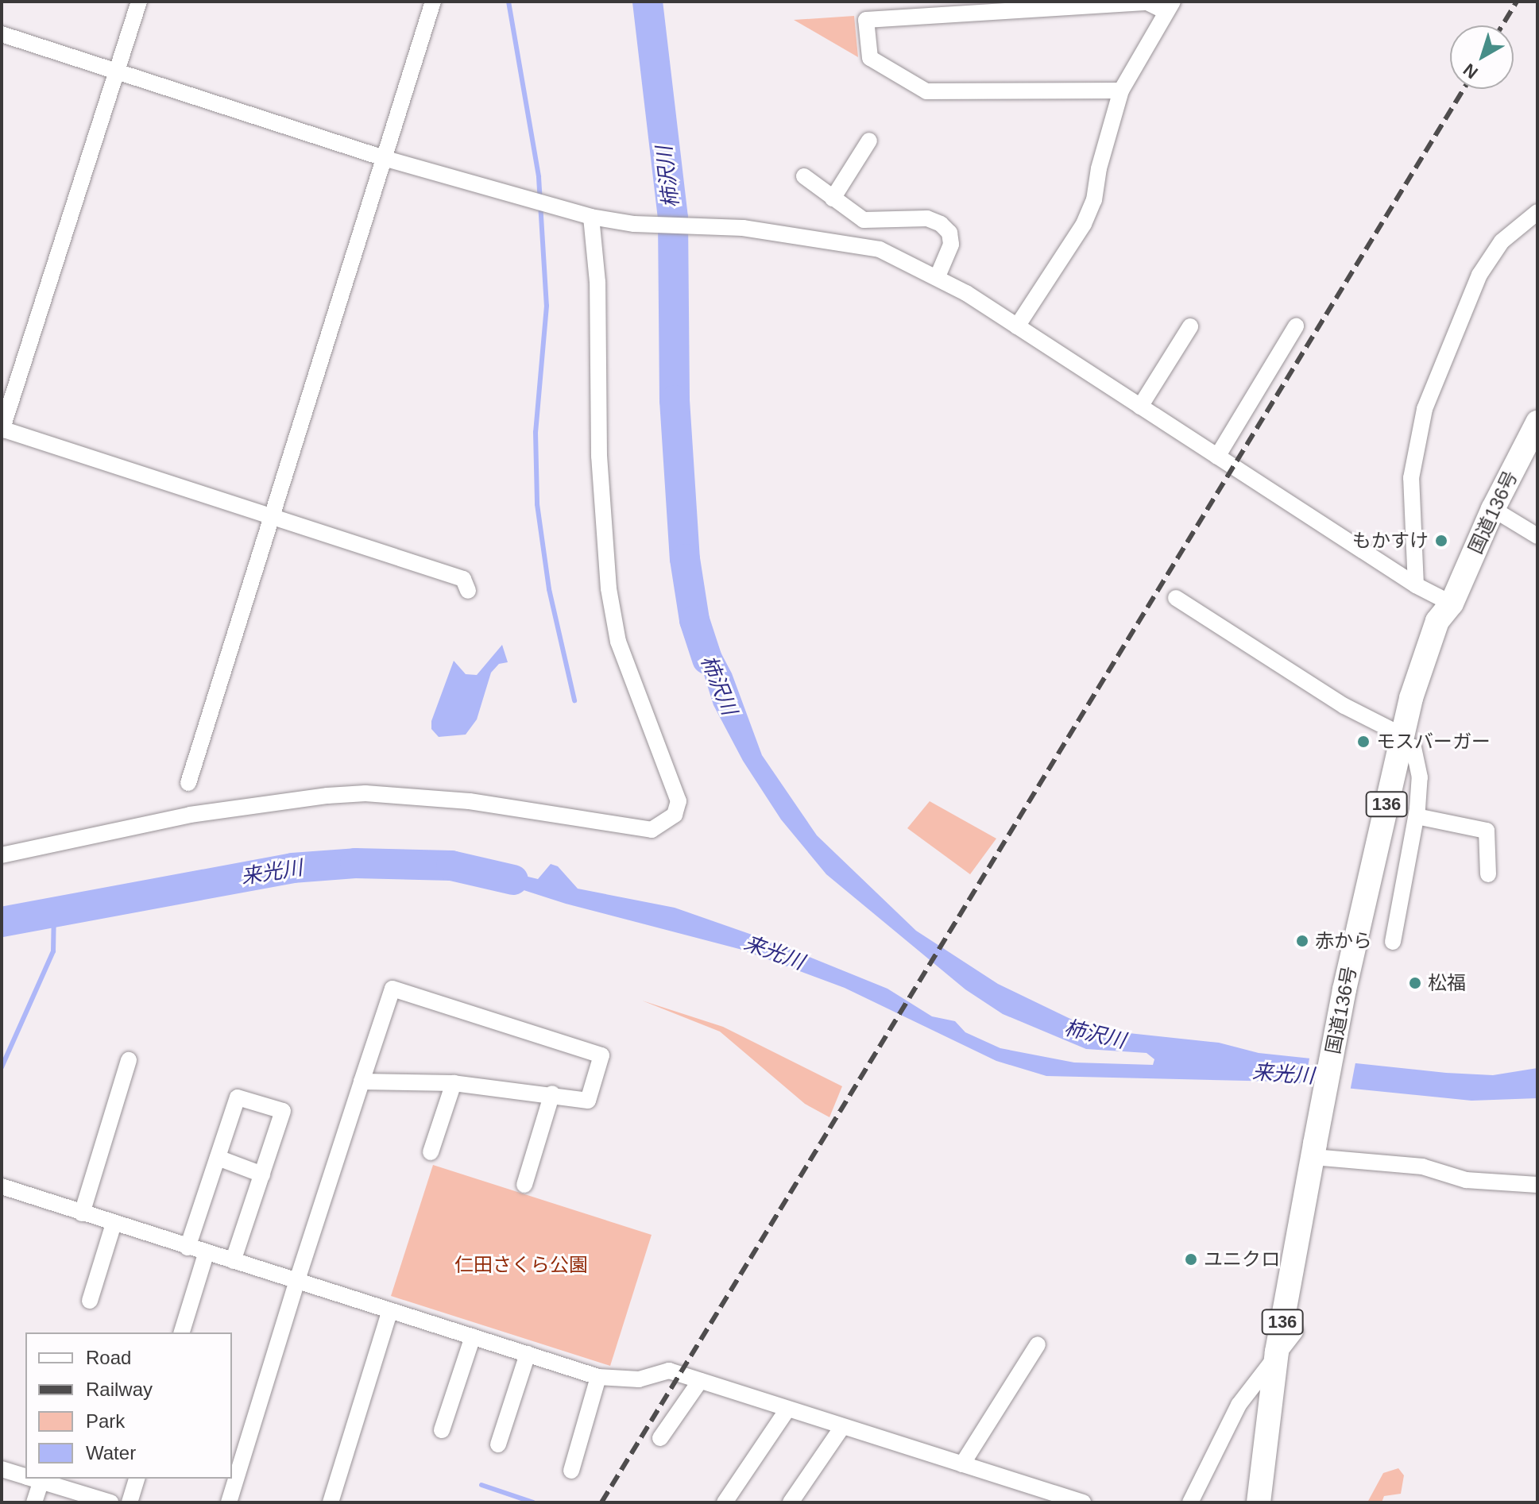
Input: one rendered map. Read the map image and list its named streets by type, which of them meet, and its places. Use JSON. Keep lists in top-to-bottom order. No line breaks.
{"streets":{"highway":["国道136号","136"]},"water":["柿沢川","来光川"],"parks":["仁田さくら公園"],"places":["もかすけ","モスバーガー","赤から","松福","ユニクロ"],"legend":["Road","Railway","Park","Water"],"north":"bottom left"}
